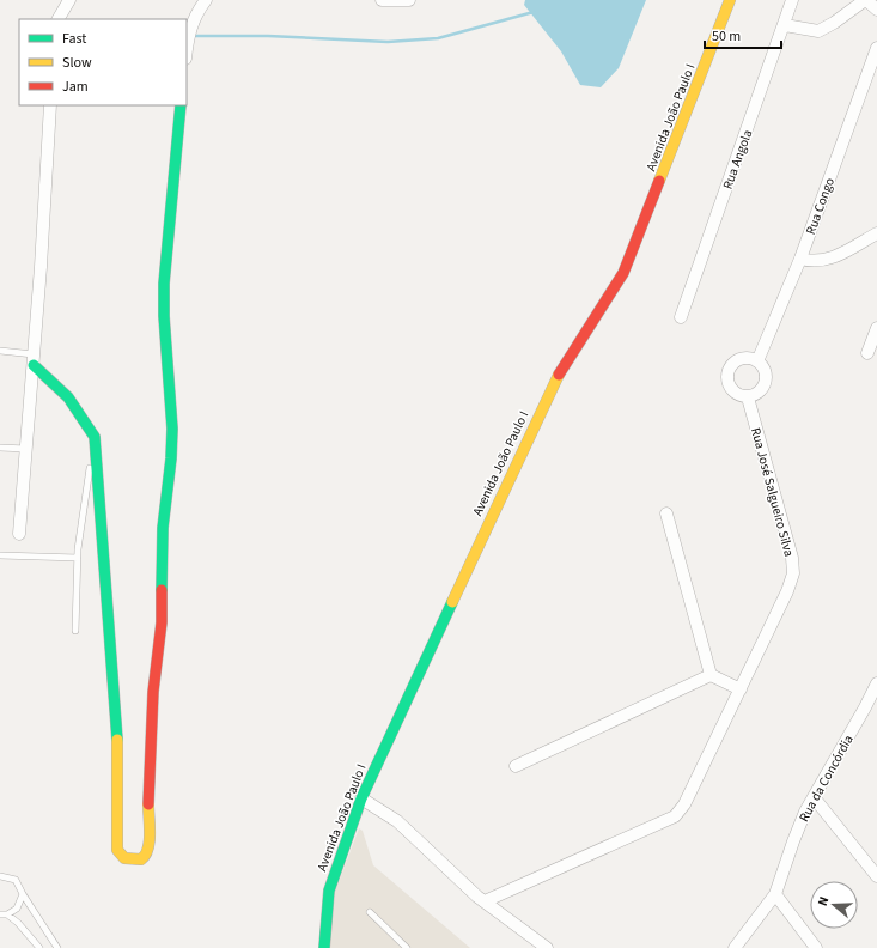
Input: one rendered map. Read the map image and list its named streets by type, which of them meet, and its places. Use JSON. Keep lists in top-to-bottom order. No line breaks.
{"streets":{"street":["Avenida João Paulo I","Rua Angola","Rua Congo","Rua José Salgueiro Silva","Rua da Concórdia"]},"crossings":[["Rua Congo","Rua José Salgueiro Silva"]],"legend":["Fast","Slow","Jam"],"scale_bar":"50 m","north":"left"}
